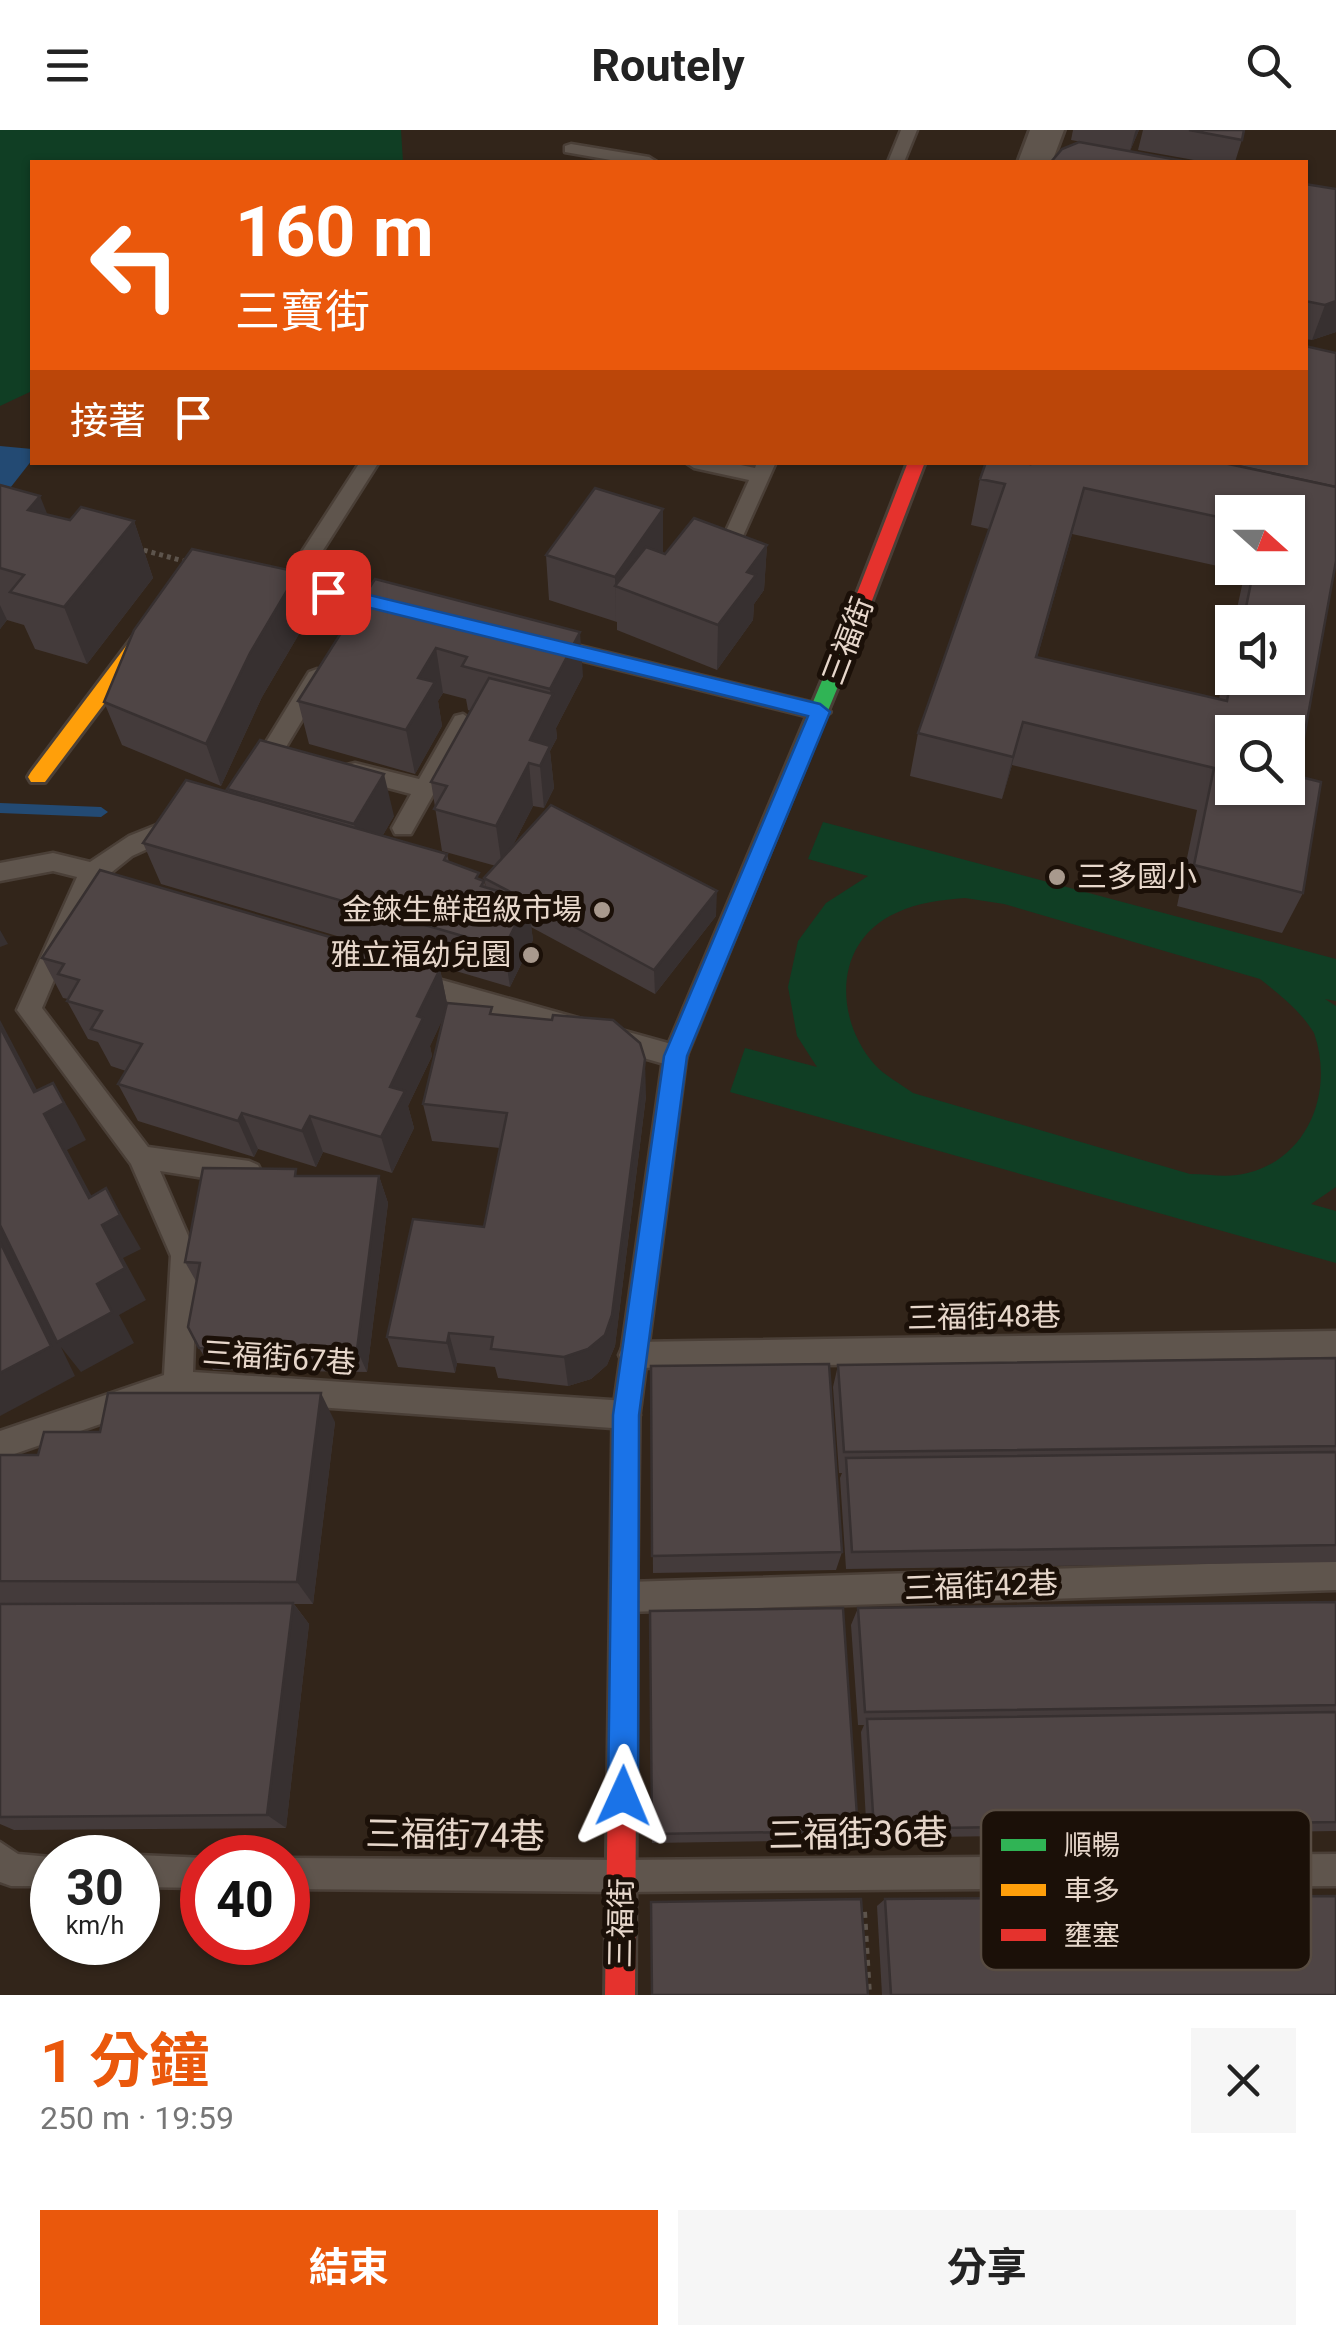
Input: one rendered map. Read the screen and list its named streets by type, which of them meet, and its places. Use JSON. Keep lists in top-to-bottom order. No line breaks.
{"streets":{"street":["三福街"],"lane":["三福街48巷","三福街67巷","三福街42巷","三福街36巷","三福街74巷"]},"crossings":[["三福街","三福街48巷"],["三福街","三福街67巷"],["三福街","三福街42巷"],["三福街","三福街36巷"],["三福街","三福街74巷"],["三福街36巷","三福街74巷"]],"places":["三多國小","金錸生鮮超級市場","雅立福幼兒園"],"legend":["順暢","車多","壅塞"],"north":"right","page":{"header":"Routely","turn":["160 m","三寶街"],"then":"接著","speed":"30 km/h","limit":"40","heading":["1 分鐘","250 m · 19:59"],"buttons":["結束","分享"]}}
